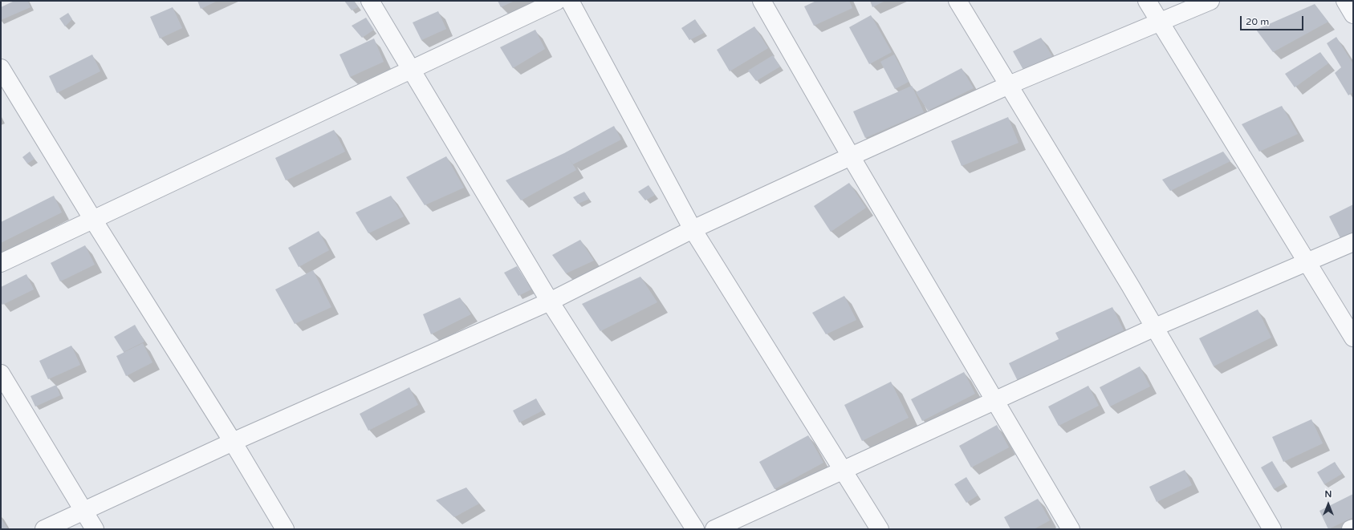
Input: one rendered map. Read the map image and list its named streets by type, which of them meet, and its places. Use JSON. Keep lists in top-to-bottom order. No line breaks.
{"scale_bar":"20 m","north":"top"}
